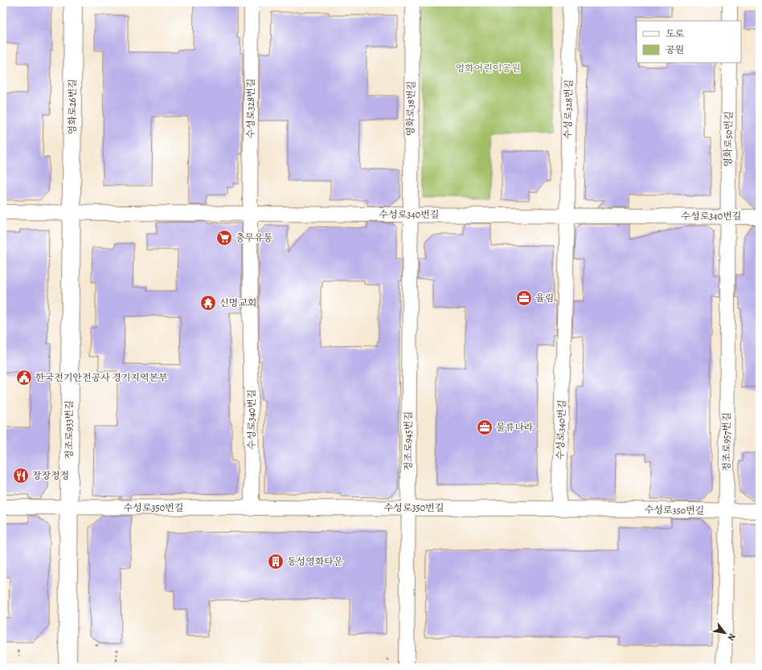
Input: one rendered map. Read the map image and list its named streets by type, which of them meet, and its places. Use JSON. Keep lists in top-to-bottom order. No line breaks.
{"streets":{"street":["영화로26번길","수성로328번길","영화로38번길","영화로50번길","수성로340번길","정조로933번길","정조로945번길","정조로957번길","수성로350번길"]},"crossings":[["영화로26번길","수성로340번길"],["영화로26번길","정조로933번길"],["수성로328번길","수성로340번길"],["영화로38번길","수성로340번길"],["영화로38번길","정조로945번길"],["영화로50번길","수성로340번길"],["영화로50번길","정조로957번길"],["수성로340번길","정조로933번길"],["수성로340번길","정조로945번길"],["수성로340번길","정조로957번길"],["수성로340번길","수성로350번길"],["정조로933번길","수성로350번길"],["정조로945번길","수성로350번길"],["정조로957번길","수성로350번길"]],"parks":["영화어린이공원"],"places":{"supermarket":["충무유통"],"office":["율림","물류나라"],"temple":["신명교회"],"public building":["한국전기안전공사 경기지역본부"],"restaurant":["장장정정"],"building":["동성영화타운"]},"legend":["도로","공원"],"north":"bottom right"}
